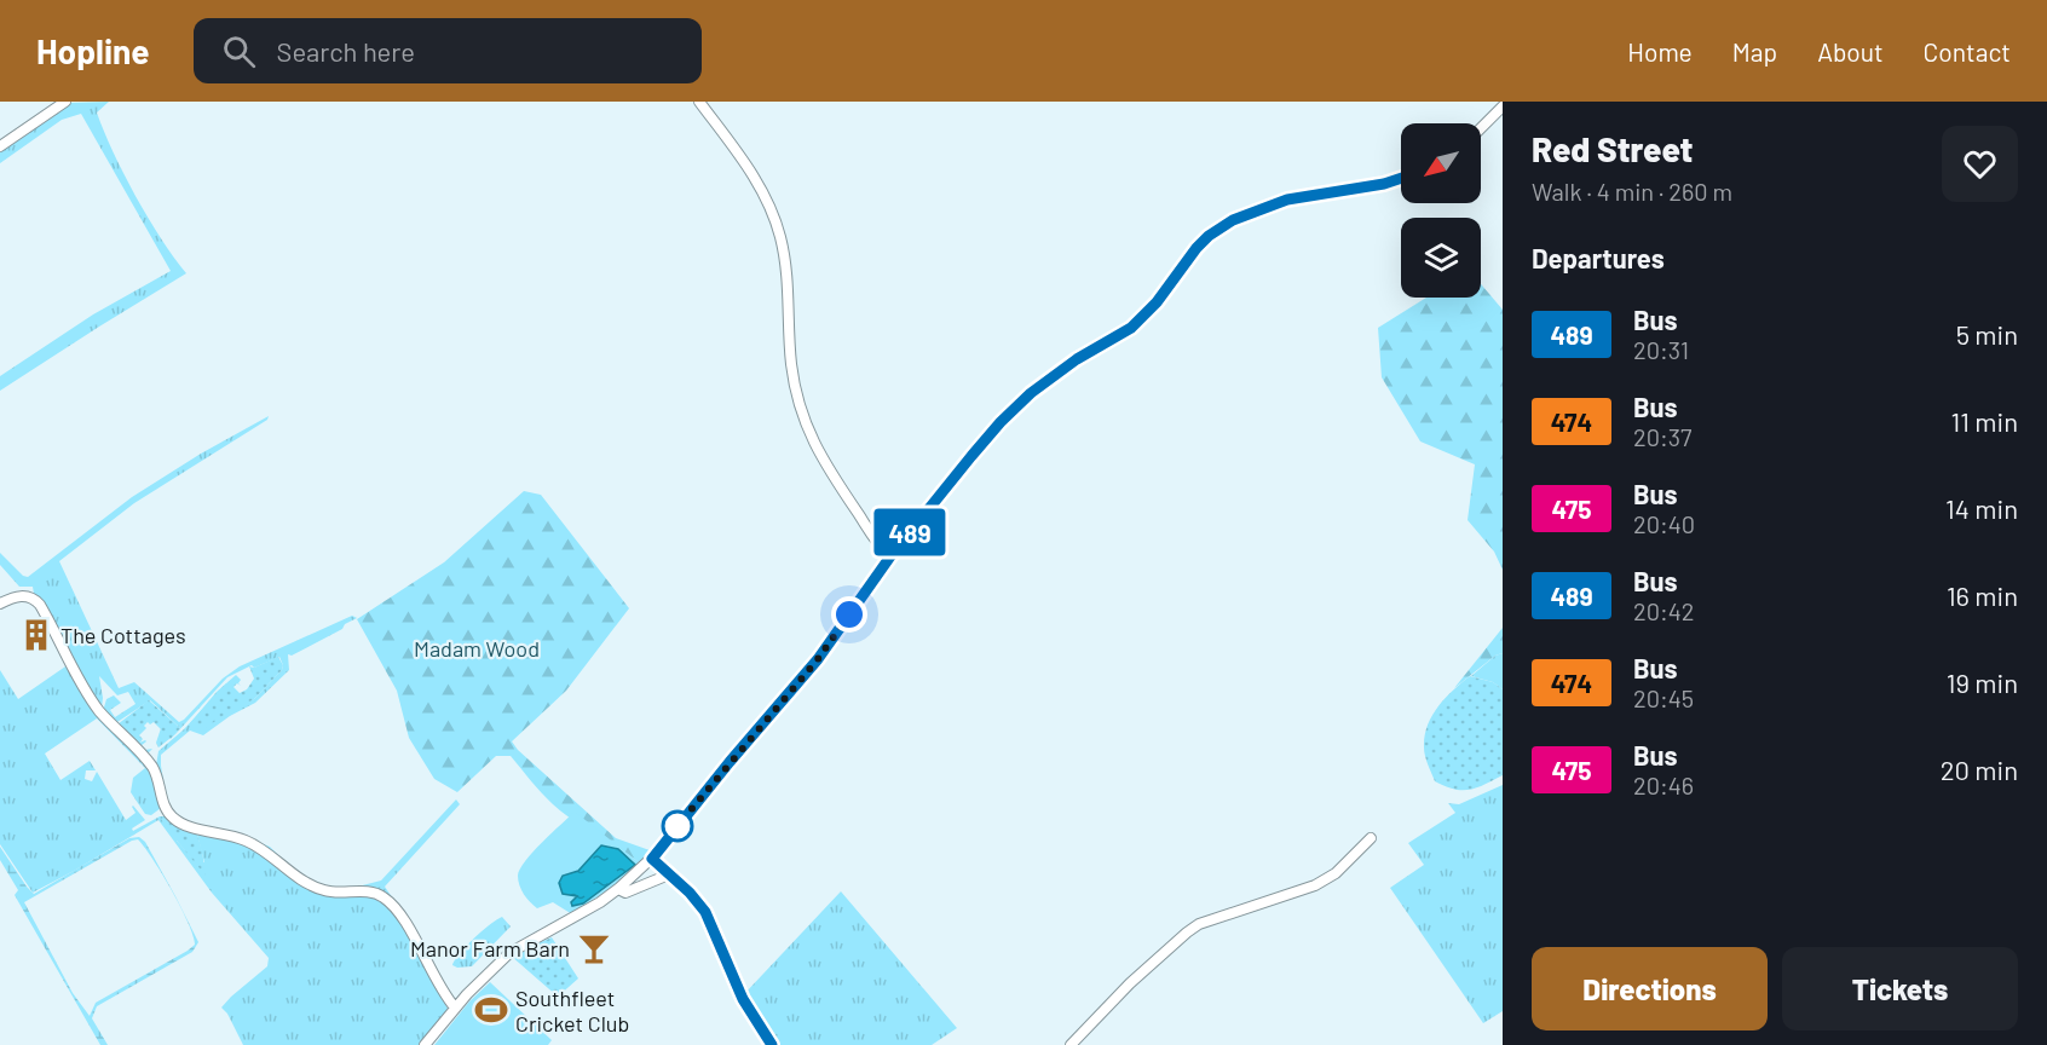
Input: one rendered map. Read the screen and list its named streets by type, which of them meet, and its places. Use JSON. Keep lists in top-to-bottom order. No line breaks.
{"parks":["Madam Wood"],"places":{"building":["The Cottages"],"bar":["Manor Farm Barn"],"sports":["Southfleet Cricket Club"]},"lines":["bus line 489"],"north":"bottom left","page":{"header":"Hopline","search":"Search here","nav":["Home","Map","About","Contact"],"on_map":"489","heading":[["Red Street","Walk · 4 min · 260 m"],"Departures"],"list":[{"mark":"489","name":"Bus","note":"20:31","value":"5 min"},{"mark":"474","name":"Bus","note":"20:37","value":"11 min"},{"mark":"475","name":"Bus","note":"20:40","value":"14 min"},{"mark":"489","name":"Bus","note":"20:42","value":"16 min"},{"mark":"474","name":"Bus","note":"20:45","value":"19 min"},{"mark":"475","name":"Bus","note":"20:46","value":"20 min"}],"buttons":["Directions","Tickets"]}}
